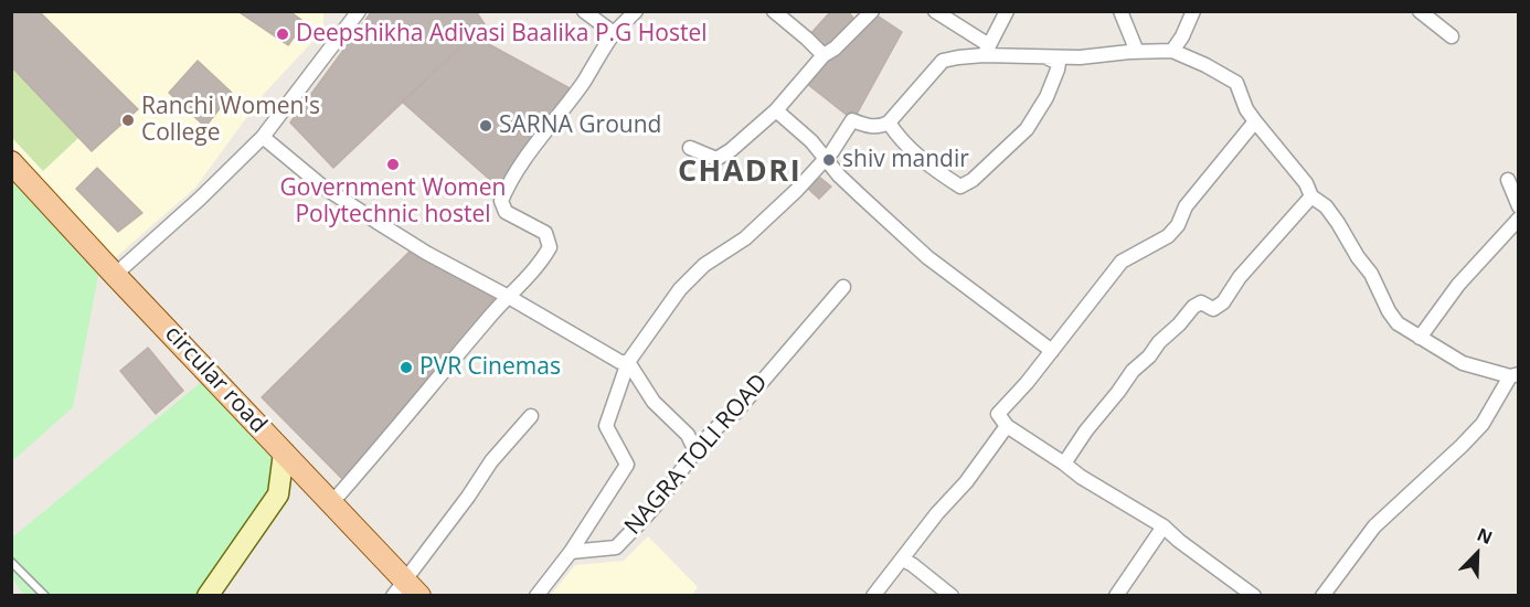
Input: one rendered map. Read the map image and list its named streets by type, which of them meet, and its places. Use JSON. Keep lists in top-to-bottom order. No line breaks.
{"streets":{"main road":["circular road"],"street":["NAGRA TOLI ROAD"]},"districts":["CHADRI"],"places":["Deepshikha Adivasi Baalika P.G Hostel","Ranchi Women's College","SARNA Ground","shiv mandir","Government Women Polytechnic hostel","PVR Cinemas"],"north":"top right"}
